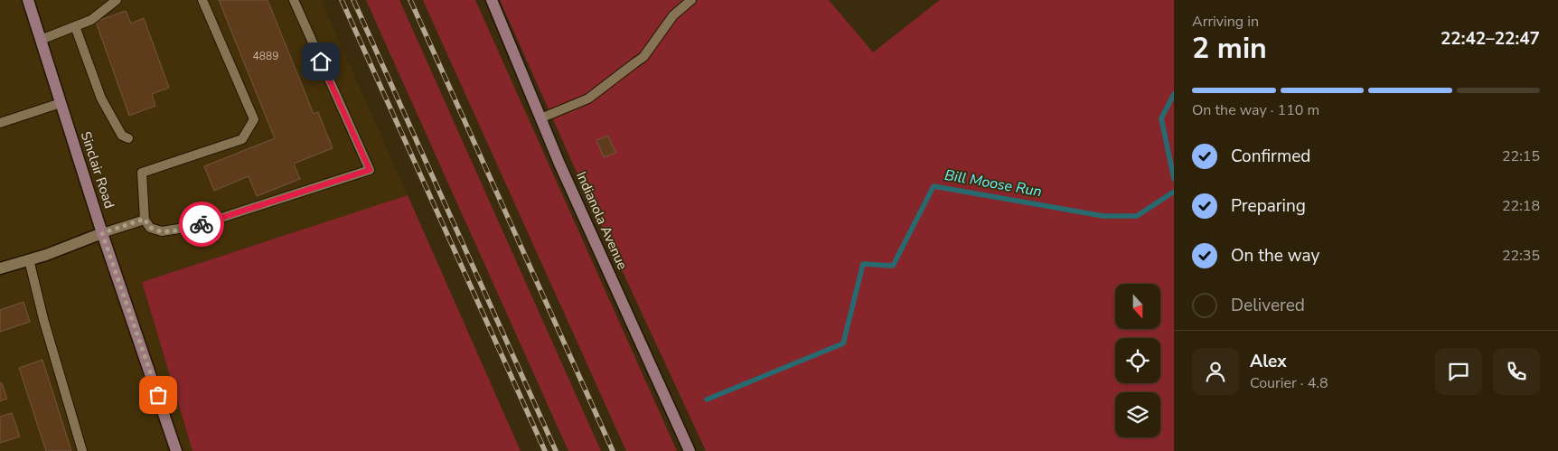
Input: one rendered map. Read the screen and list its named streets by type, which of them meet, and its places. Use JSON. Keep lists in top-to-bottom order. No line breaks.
{"streets":{"main road":["Sinclair Road","Indianola Avenue"]},"water":["Bill Moose Run"],"house_numbers":["4889"],"north":"bottom","page":{"heading":["2 min","Arriving in","22:42–22:47"],"panel":["Alex","Courier · 4.8"],"bar":"On the way · 110 m","list":[["Confirmed","22:15"],["Preparing","22:18"],["On the way","22:35"],"Delivered"]}}
